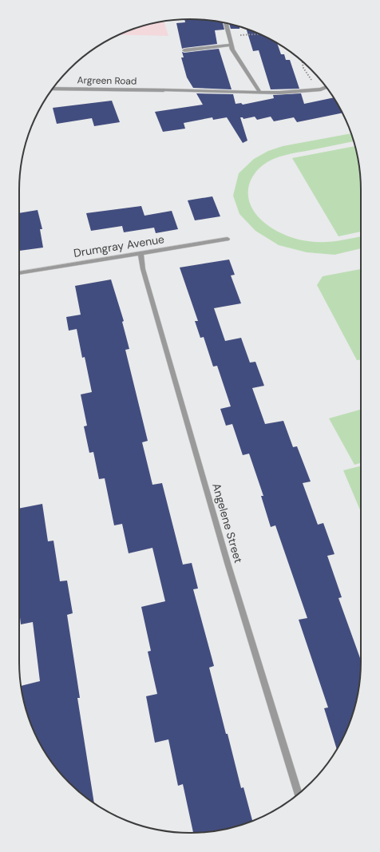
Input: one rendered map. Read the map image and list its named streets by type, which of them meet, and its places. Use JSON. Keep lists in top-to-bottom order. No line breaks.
{"streets":{"street":["Argreen Road","Drumgray Avenue","Angelene Street"]},"crossings":[["Drumgray Avenue","Angelene Street"]]}
